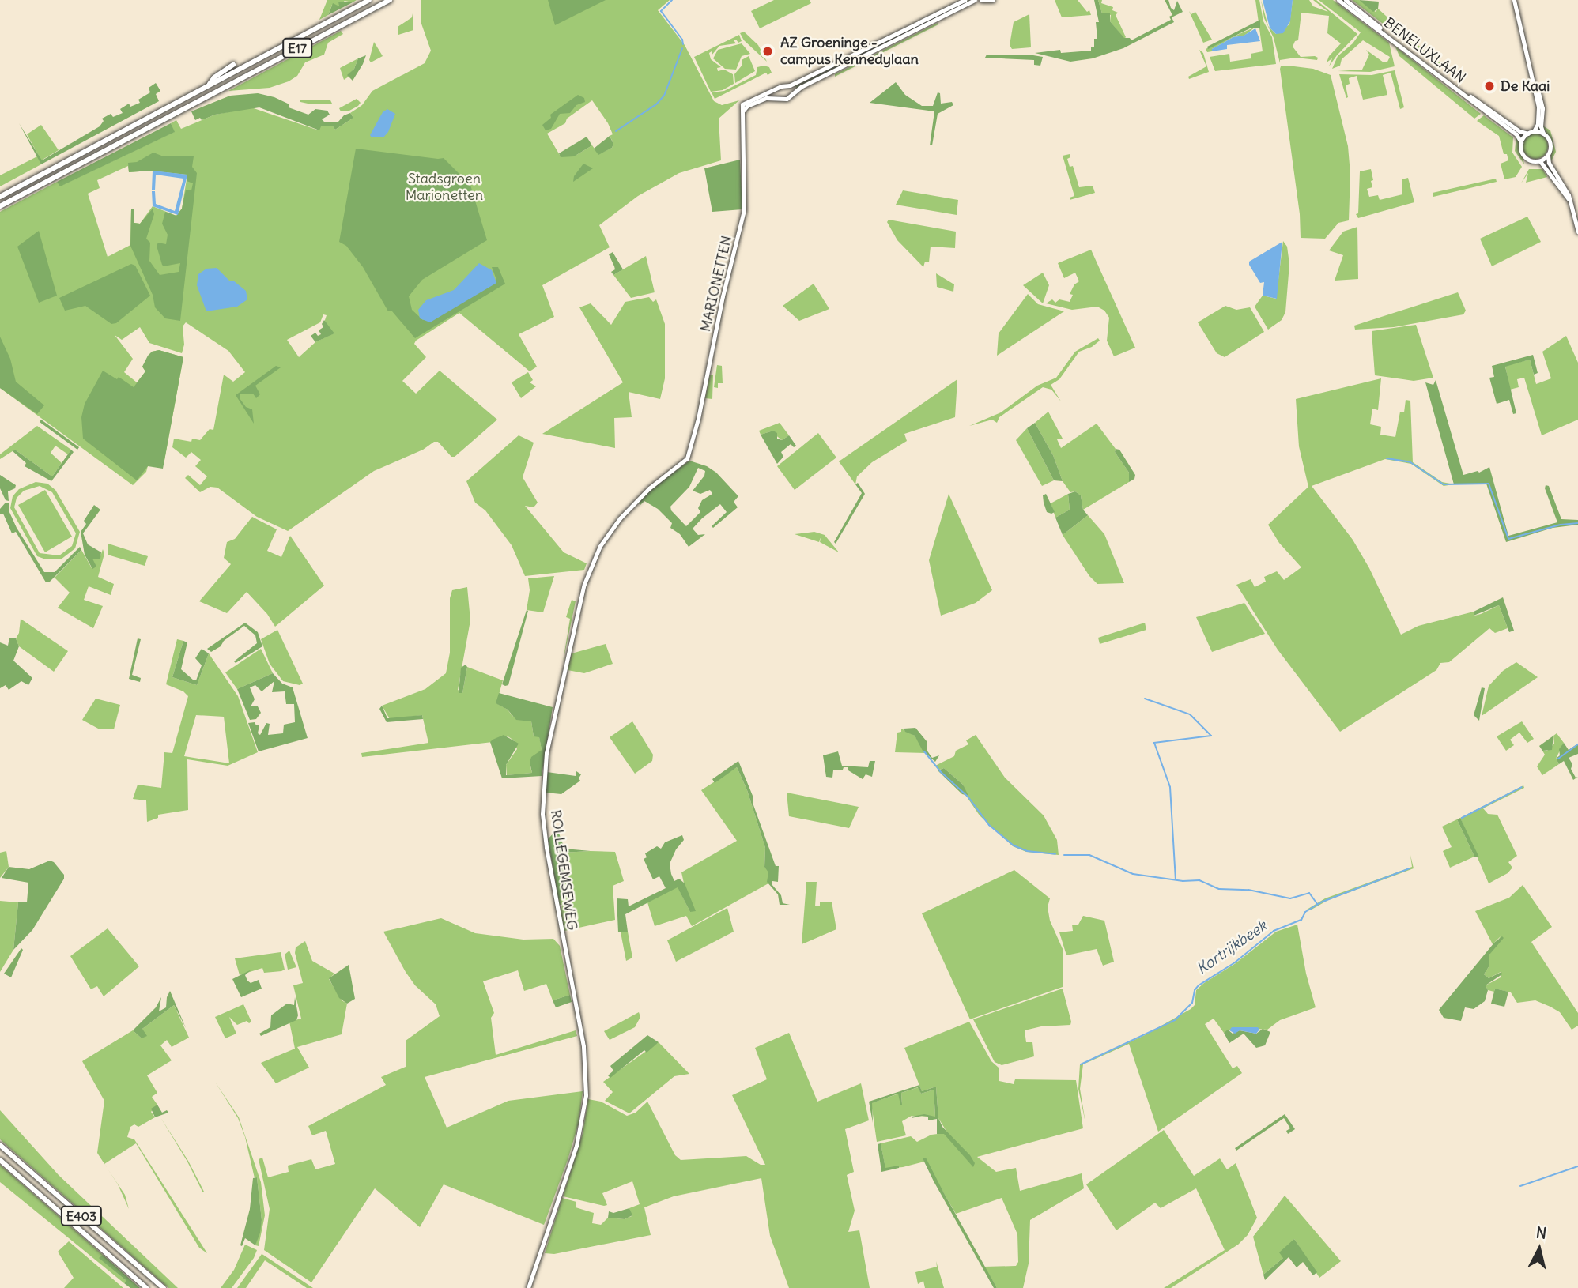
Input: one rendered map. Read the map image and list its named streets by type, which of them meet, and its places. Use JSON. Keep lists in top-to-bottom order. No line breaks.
{"streets":{"highway":["E17","E403"],"street":["BENELUXLAAN","MARIONETTEN","ROLLEGEMSEWEG"]},"crossings":[["MARIONETTEN","ROLLEGEMSEWEG"]],"water":["Kortrijkbeek"],"parks":["Stadsgroen Marionetten"],"places":["AZ Groeninge - campus Kennedylaan","De Kaai"],"north":"top"}
